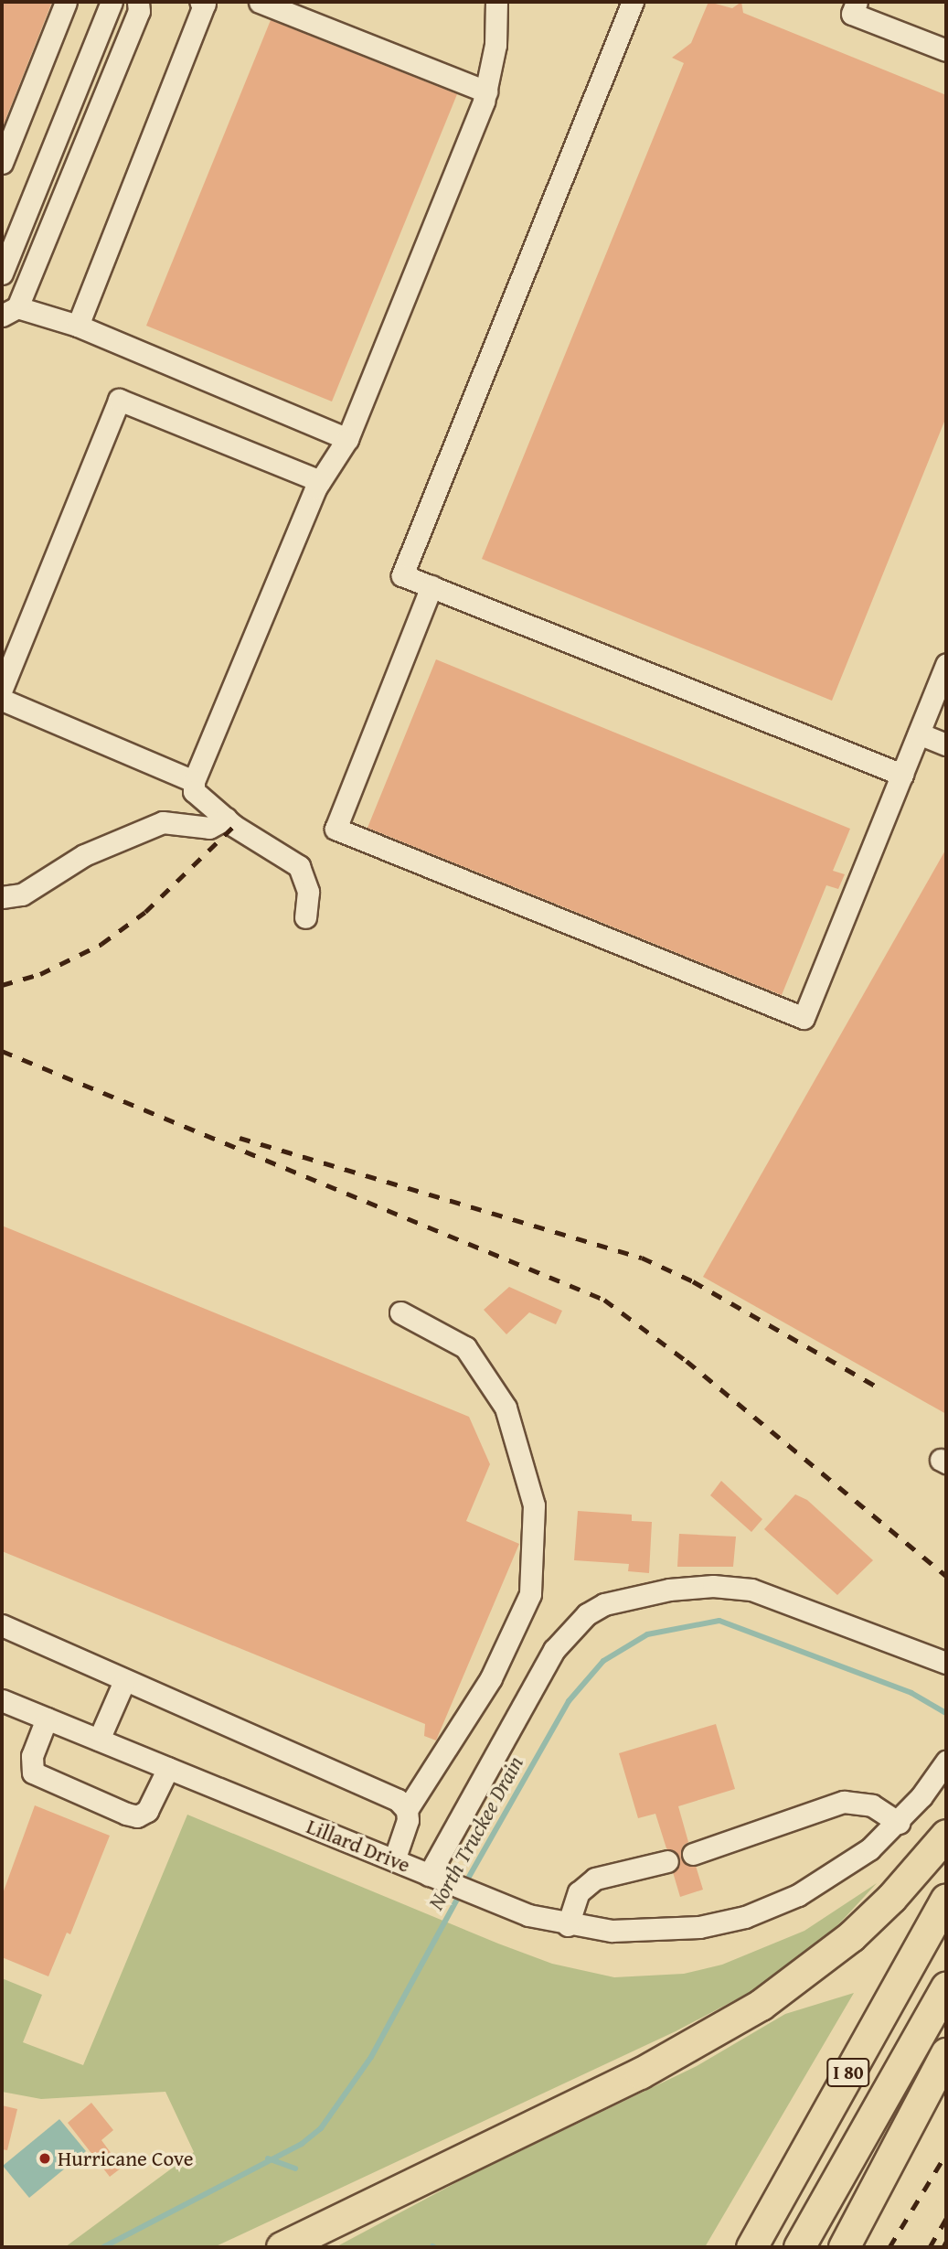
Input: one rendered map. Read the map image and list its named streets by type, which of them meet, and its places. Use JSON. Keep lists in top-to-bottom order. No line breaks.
{"streets":{"highway":["I 80"],"street":["Lillard Drive"]},"water":["North Truckee Drain"],"places":["Hurricane Cove"]}
